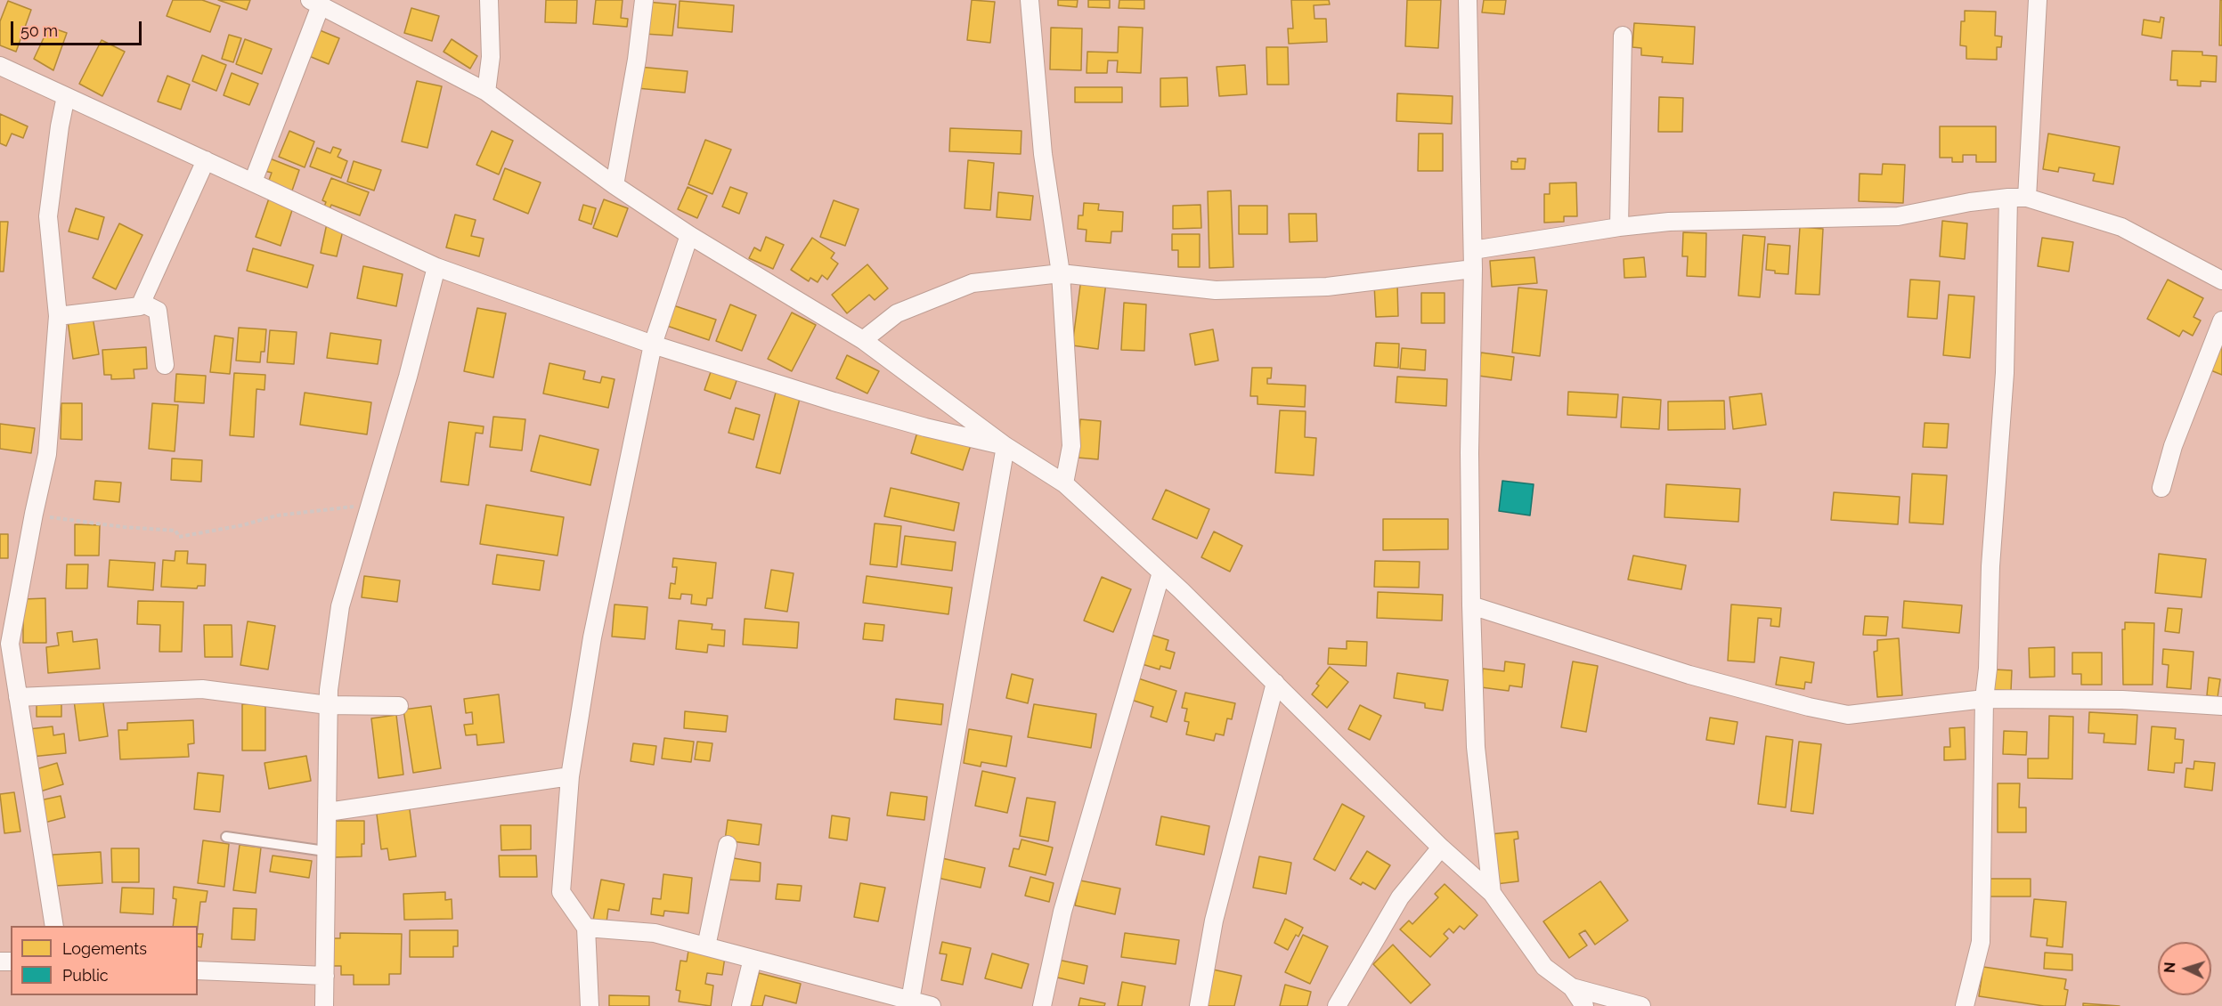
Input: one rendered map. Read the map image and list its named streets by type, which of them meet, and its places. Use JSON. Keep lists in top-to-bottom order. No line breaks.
{"legend":["Logements","Public"],"scale_bar":"50 m","north":"left"}
